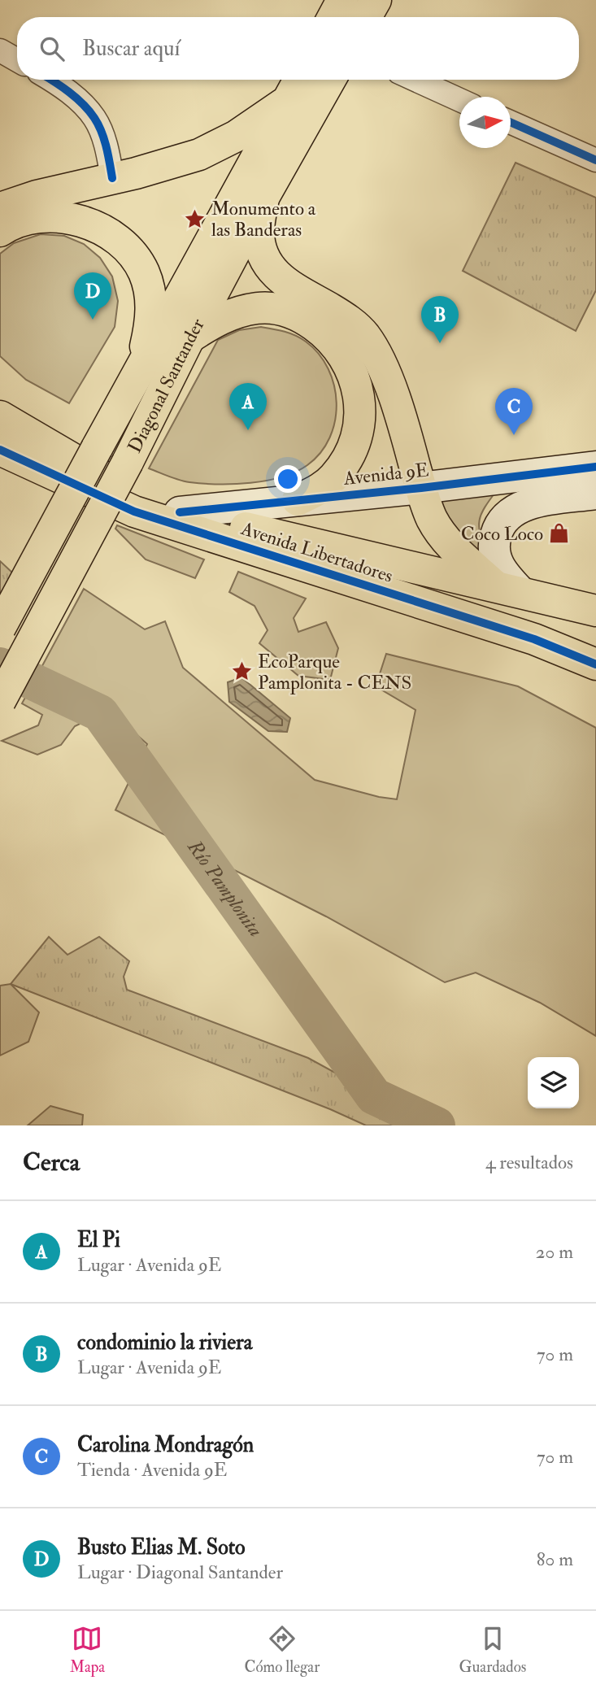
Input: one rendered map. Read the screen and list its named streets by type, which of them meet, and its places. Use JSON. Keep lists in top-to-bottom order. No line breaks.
{"streets":{"main road":["Diagonal Santander","Avenida Libertadores"],"street":["Avenida 9E"]},"crossings":[["Avenida 9E","Avenida Libertadores"]],"water":["Río Pamplonita"],"places":{"place":["Monumento a las Banderas","EcoParque Pamplonita - CENS"],"shop":["Coco Loco"]},"north":"right","page":{"search":"Buscar aquí","pins":["D","B","A","C"],"heading":["Cerca","4 resultados"],"list":[{"mark":"A","name":"El Pi","note":"Lugar · Avenida 9E","value":"20 m"},{"mark":"B","name":"condominio la riviera","note":"Lugar · Avenida 9E","value":"70 m"},{"mark":"C","name":"Carolina Mondragón","note":"Tienda · Avenida 9E","value":"70 m"},{"mark":"D","name":"Busto Elias M. Soto","note":"Lugar · Diagonal Santander","value":"80 m"}],"nav":["Mapa","Cómo llegar","Guardados"]}}
